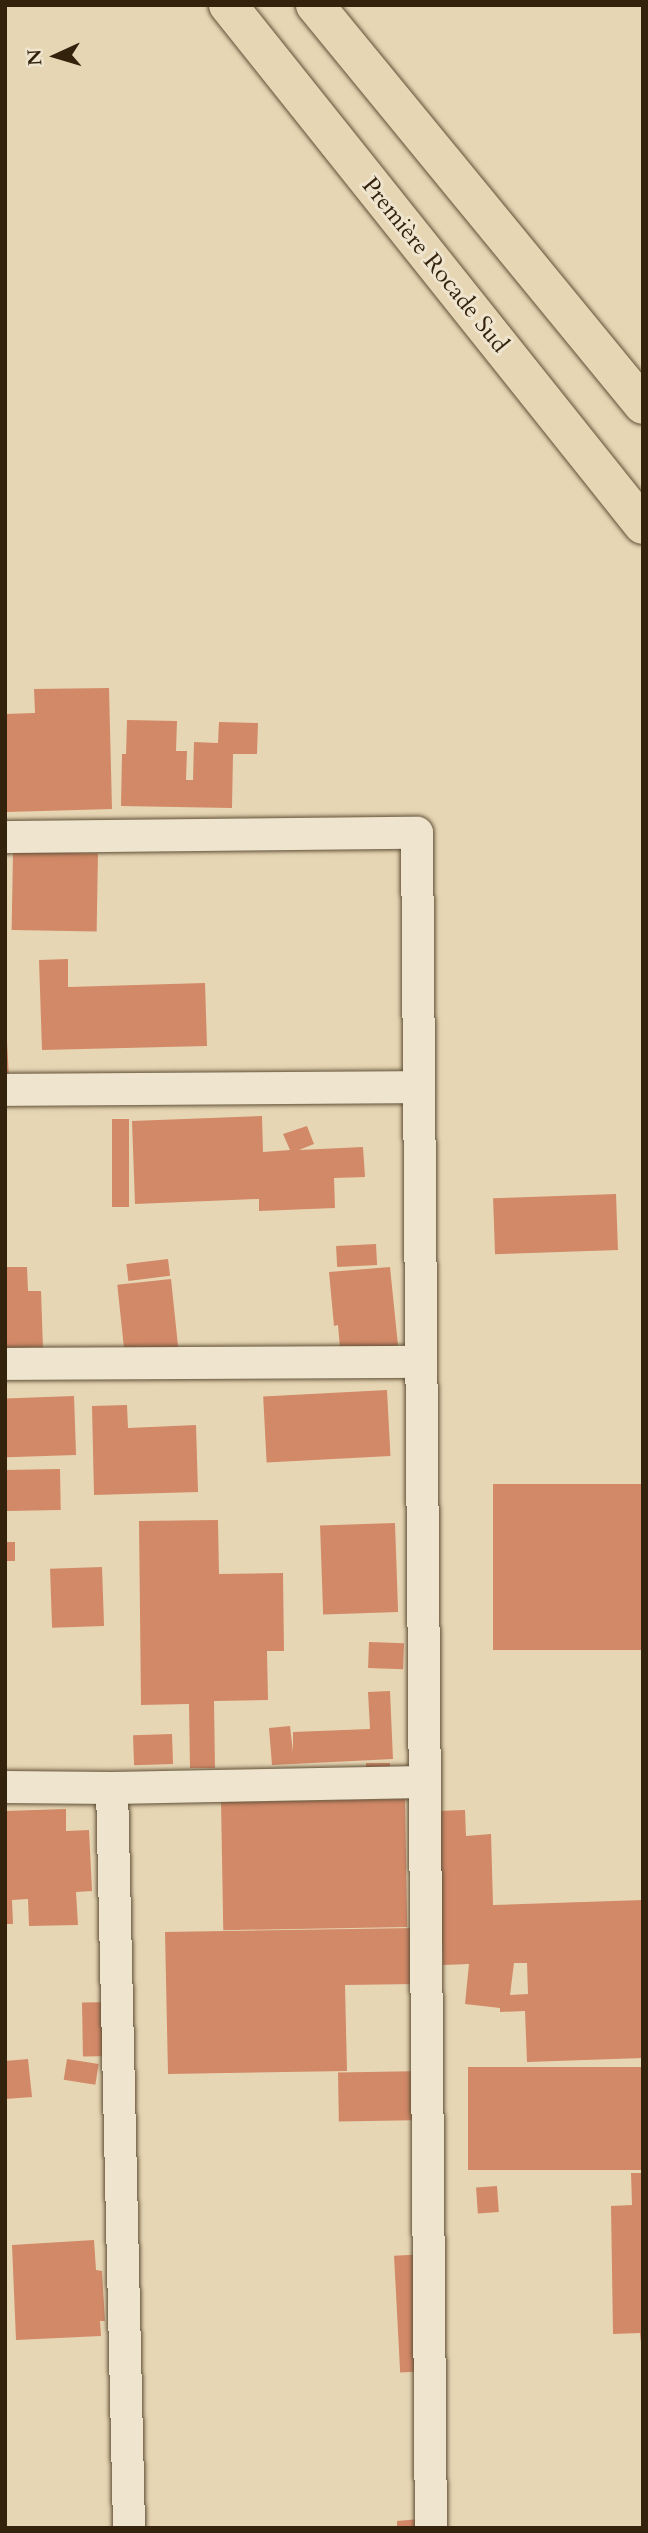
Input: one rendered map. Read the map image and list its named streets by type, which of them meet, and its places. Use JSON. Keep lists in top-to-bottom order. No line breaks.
{"streets":{"highway":["Première Rocade Sud"]},"north":"left"}
